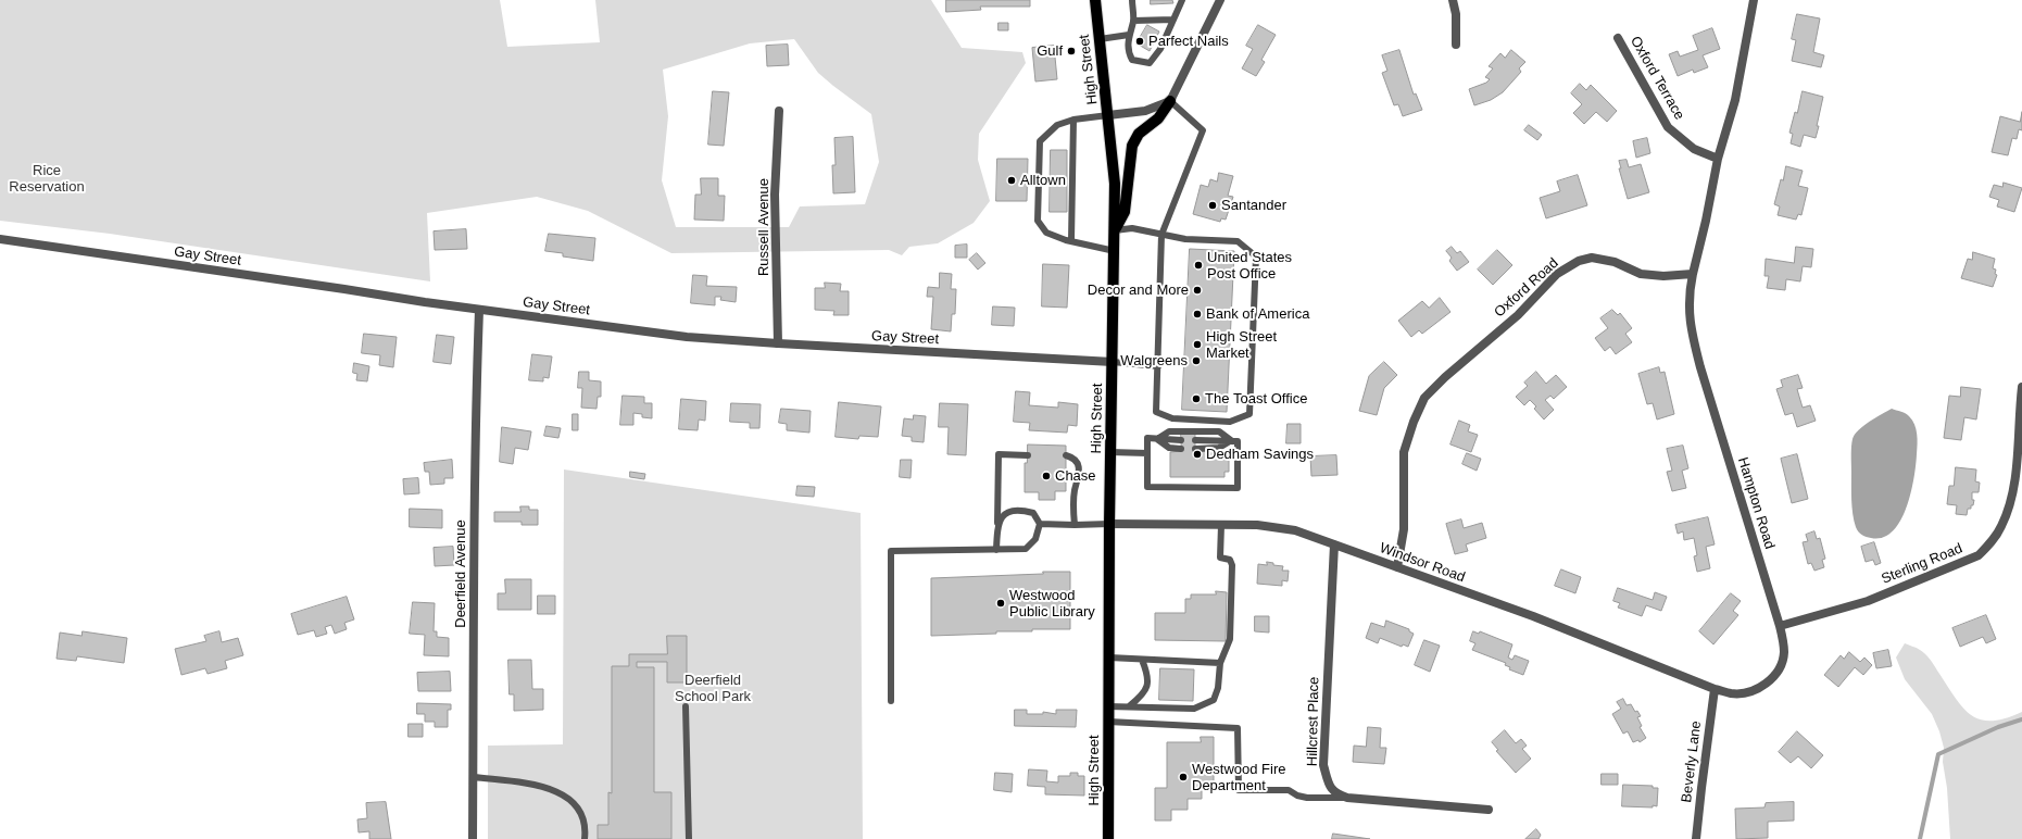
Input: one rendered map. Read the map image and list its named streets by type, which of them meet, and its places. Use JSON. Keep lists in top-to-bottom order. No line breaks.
{"streets":{"main road":["High Street"],"street":["Oxford Terrace","Russell Avenue","Gay Street","Oxford Road","Hampton Road","Windsor Road","Sterling Road","Deerfield Avenue","Hillcrest Place","Beverly Lane"]},"crossings":[["High Street","Gay Street"],["High Street","Windsor Road"],["Russell Avenue","Gay Street"],["Gay Street","Deerfield Avenue"],["Oxford Road","Hampton Road"],["Oxford Road","Windsor Road"],["Hampton Road","Windsor Road"],["Hampton Road","Sterling Road"],["Hampton Road","Beverly Lane"],["Windsor Road","Hillcrest Place"],["Windsor Road","Beverly Lane"]],"parks":["Rice Reservation","Deerfield School Park"],"places":["Parfect Nails","Gulf","Alltown","Santander","United States Post Office","Decor and More","Bank of America","High Street Market","Walgreens","The Toast Office","Dedham Savings","Chase","Westwood Public Library","Westwood Fire Department"]}
